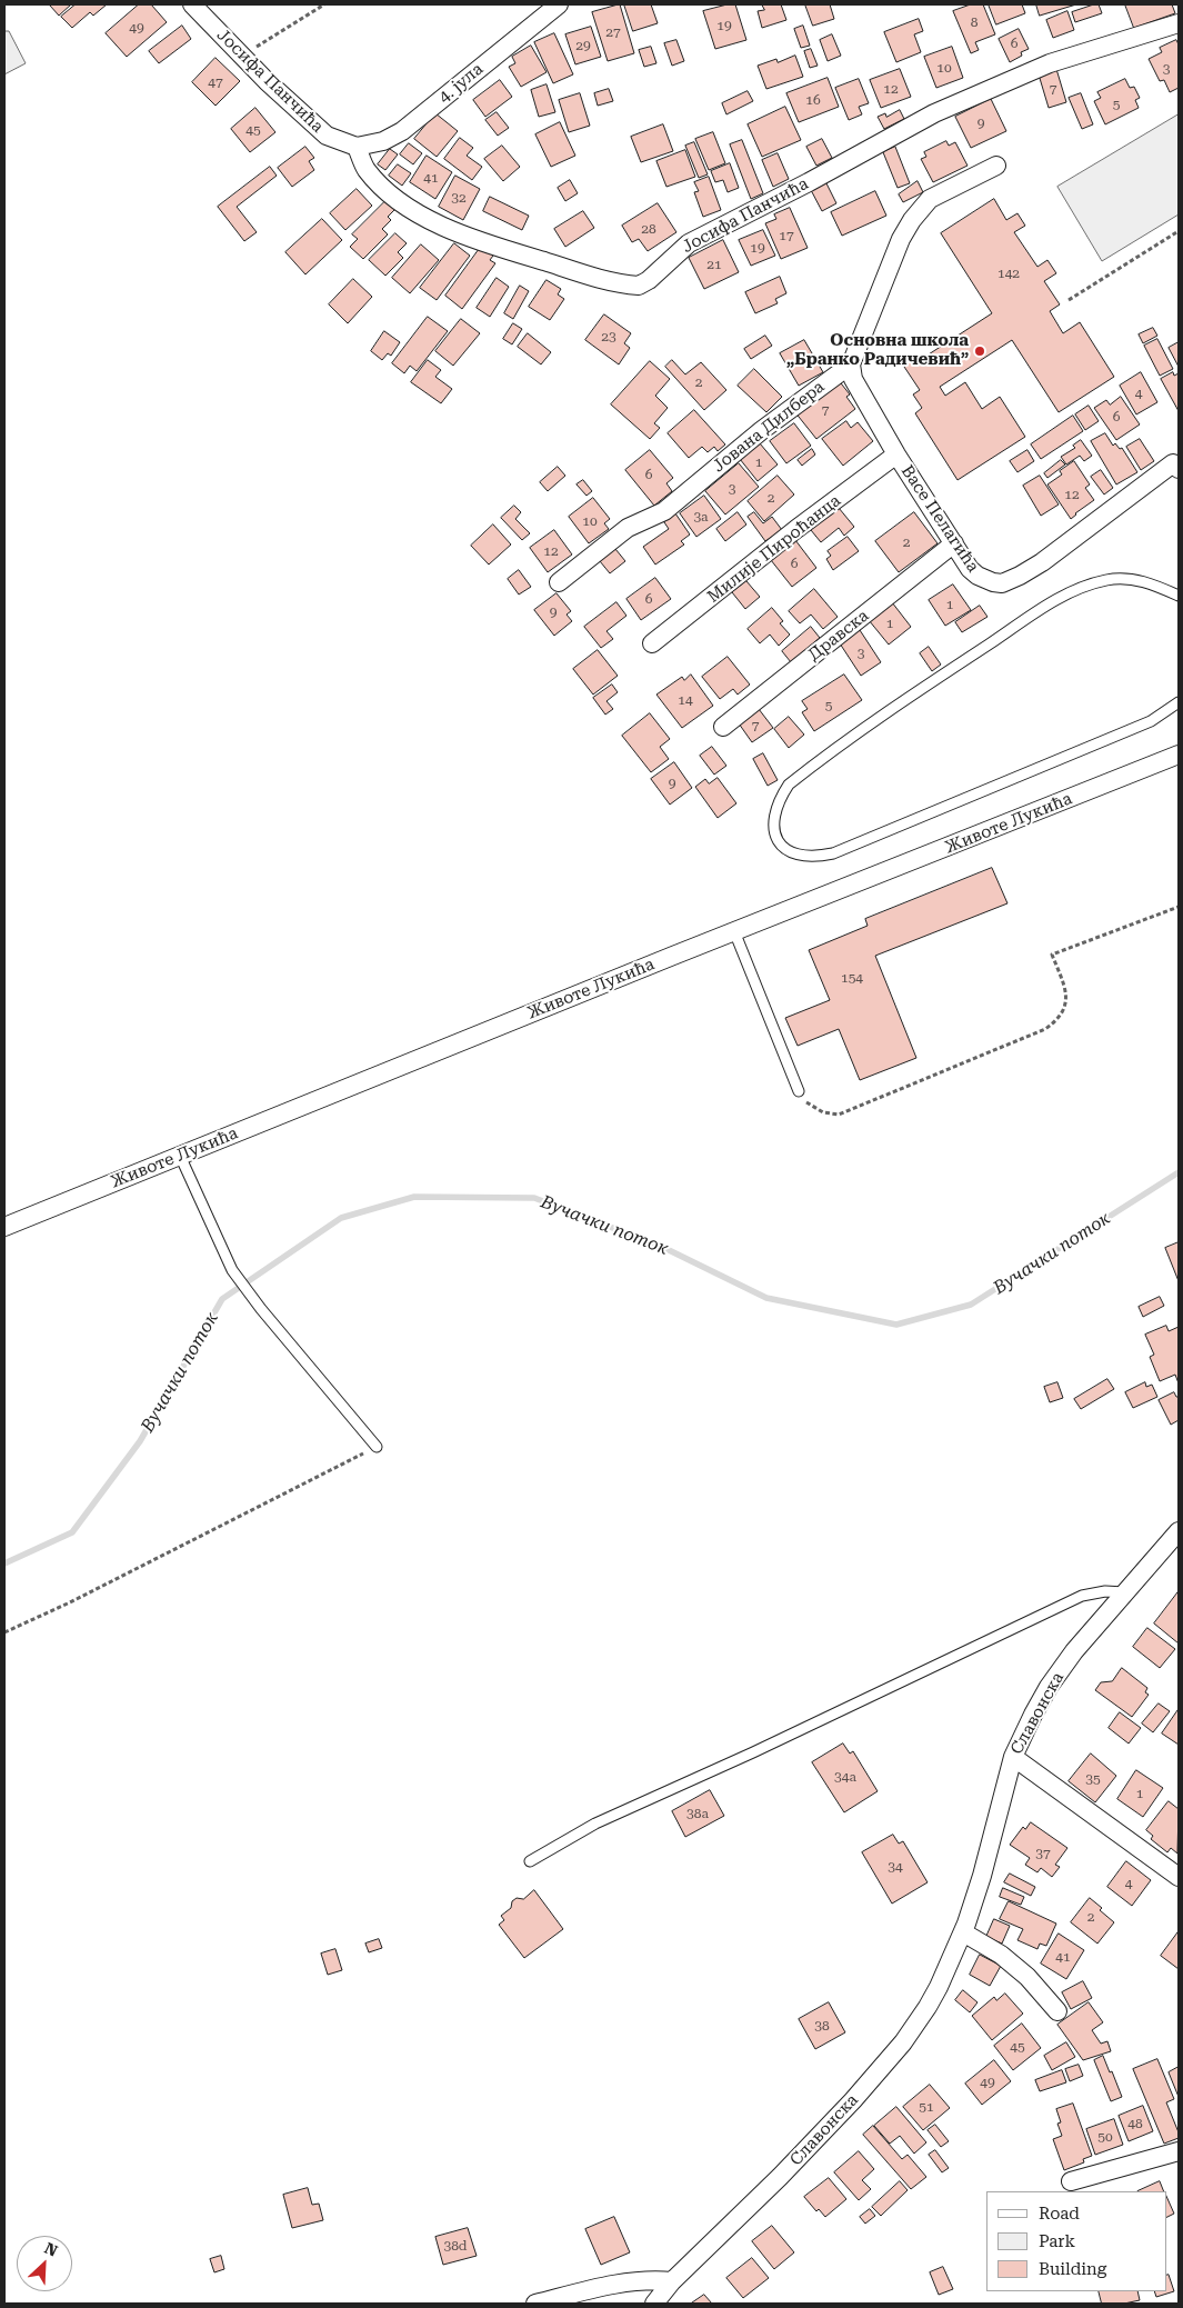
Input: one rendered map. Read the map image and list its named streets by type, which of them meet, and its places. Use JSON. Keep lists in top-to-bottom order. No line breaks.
{"streets":{"street":["Јосифа Панчића","4. јула","Јована Дилбера","Васе Пелагића","Милије Пироћанца","Дравска","Животе Лукића","Славонска"]},"crossings":[["Јосифа Панчића","4. јула"],["Јована Дилбера","Васе Пелагића"],["Васе Пелагића","Милије Пироћанца"],["Васе Пелагића","Дравска"]],"water":["Вучачки поток"],"places":["Основна школа „Бранко Радичевић”"],"house_numbers":["8","19","49","27","6","29","10","3","47","12","7","16","5","9","45","41","32","28","17","19","21","142","23","2","4","7","6","1","6","3","12","2","3a","10","2","12","6","6","1","9","1","3","14","5","7","9","154","34a","35","1","38a","37","34","4","2","41","38","45","49","51","48","50","38d"],"legend":["Road","Park","Building"],"north":"top right"}
